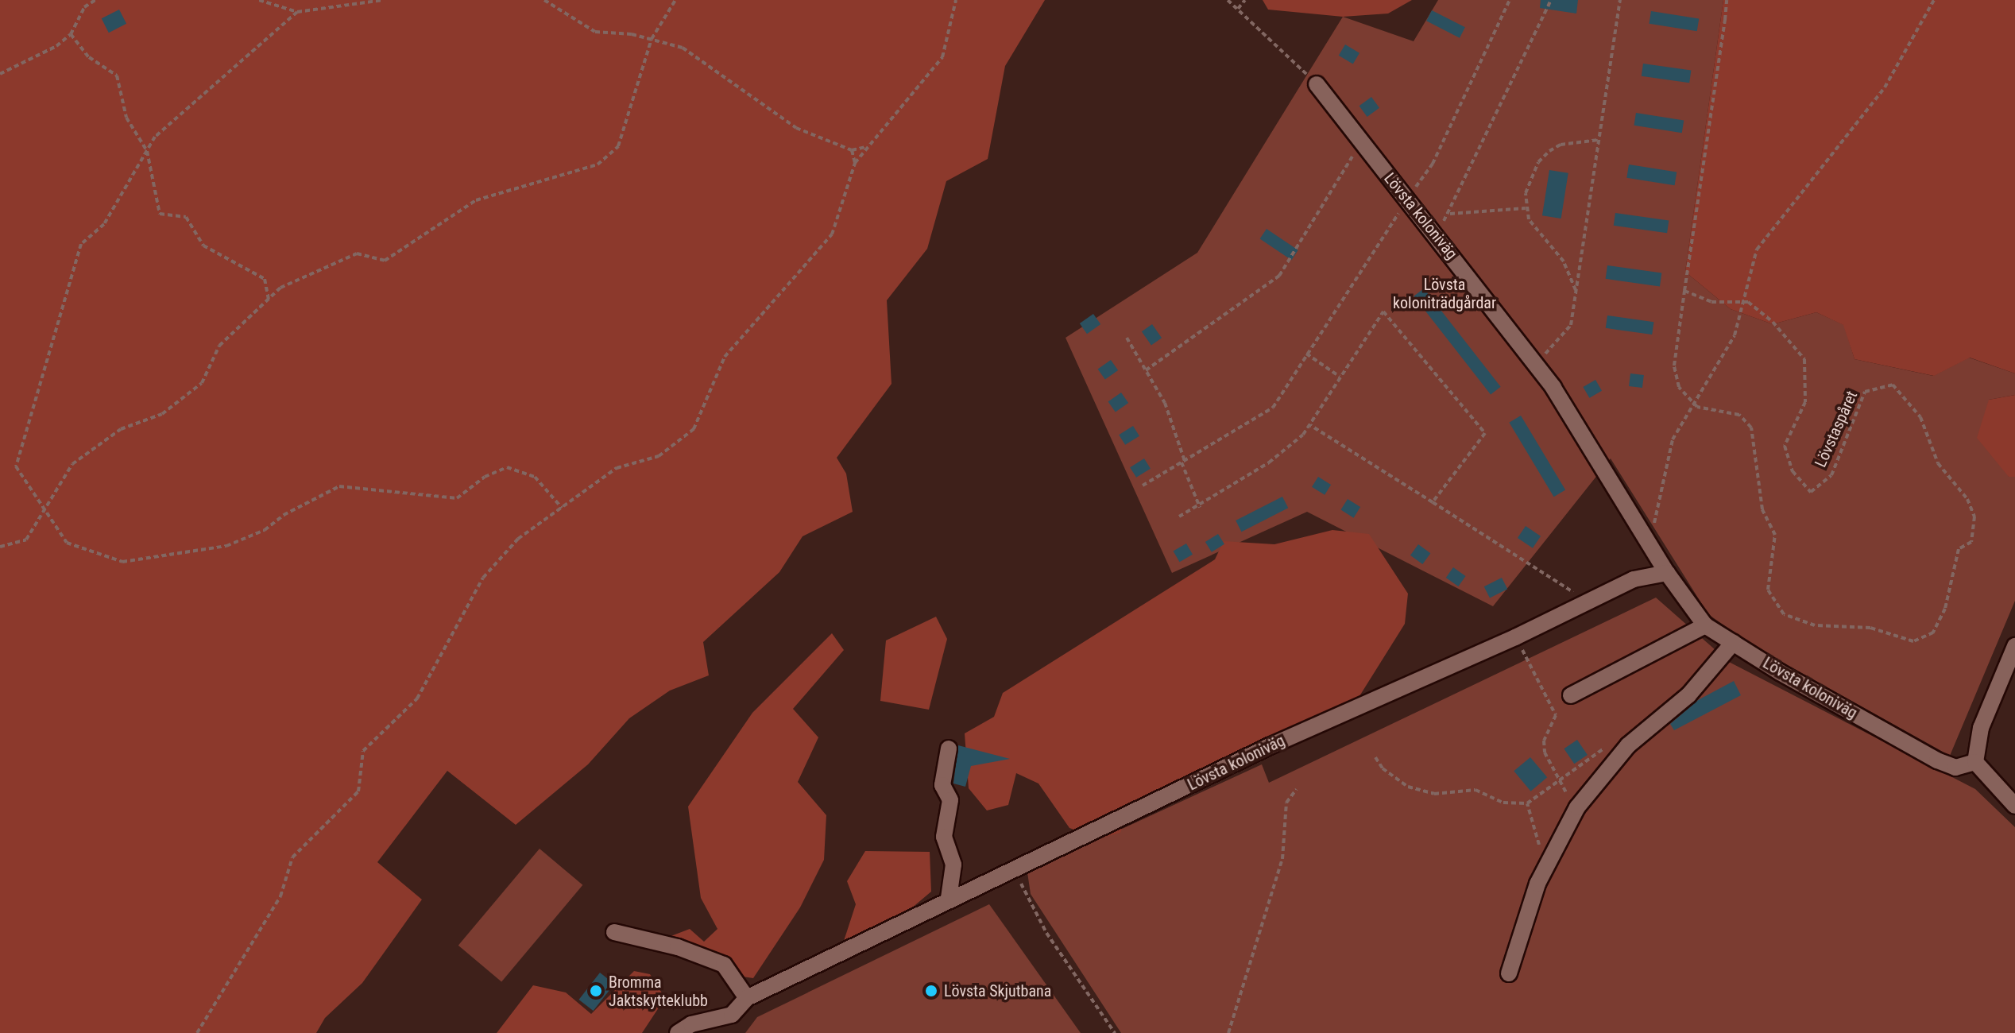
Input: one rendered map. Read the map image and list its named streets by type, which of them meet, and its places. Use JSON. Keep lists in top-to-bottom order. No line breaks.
{"streets":{"street":["Lövsta koloniväg"],"path":["Lövstaspåret"]},"parks":["Lövsta koloniträdgårdar"],"places":["Bromma Jaktskytteklubb","Lövsta Skjutbana"]}
